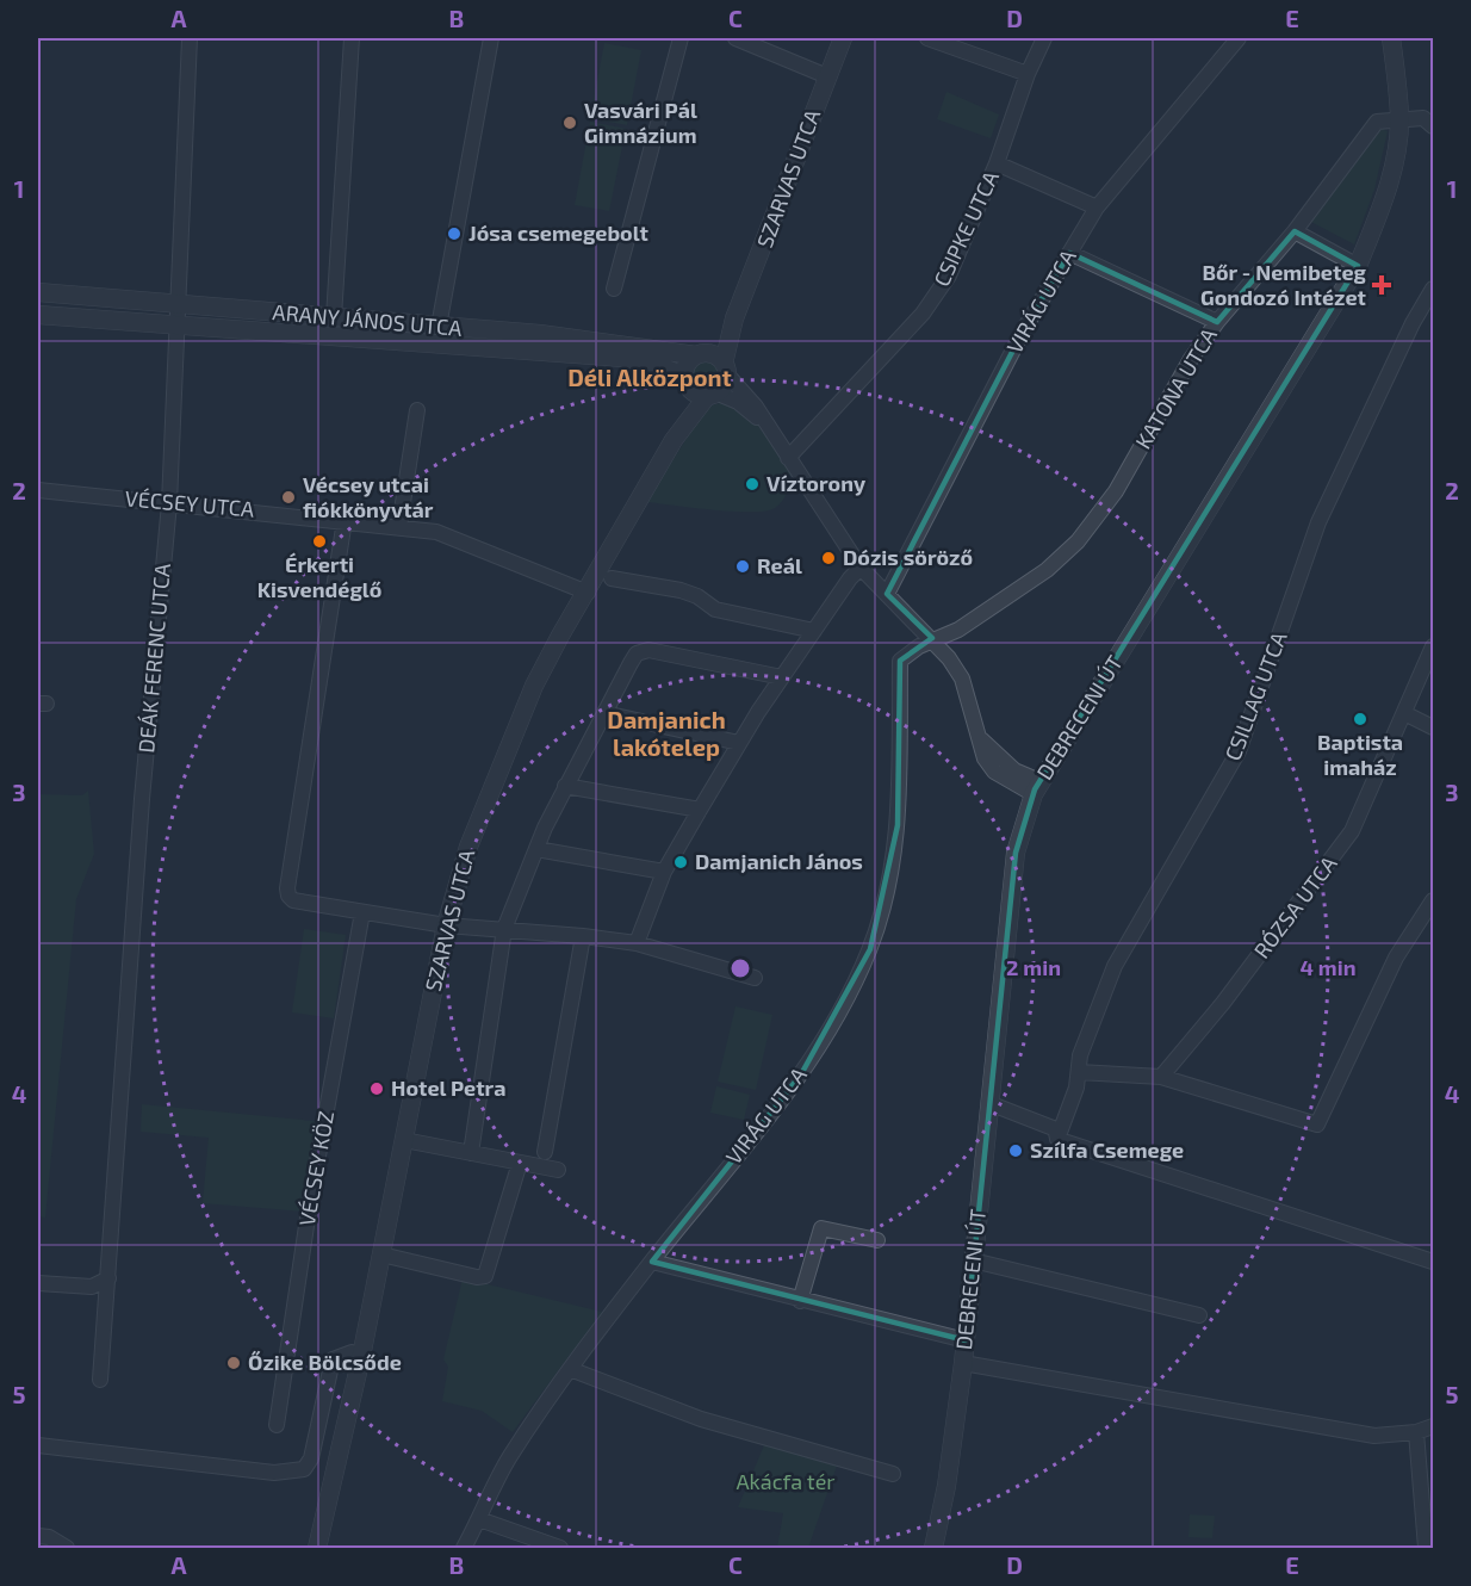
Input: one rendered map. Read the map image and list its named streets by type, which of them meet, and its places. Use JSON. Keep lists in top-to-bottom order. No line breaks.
{"streets":{"street":["SZARVAS UTCA","CSIPKE UTCA","VIRÁG UTCA","ARANY JÁNOS UTCA","KATONA UTCA","VÉCSEY UTCA","DEÁK FERENC UTCA","CSILLAG UTCA","DEBRECENI ÚT","RÓZSA UTCA","VÉCSEY KÖZ"]},"crossings":[["SZARVAS UTCA","ARANY JÁNOS UTCA"],["SZARVAS UTCA","VÉCSEY UTCA"],["VIRÁG UTCA","KATONA UTCA"],["ARANY JÁNOS UTCA","DEÁK FERENC UTCA"],["KATONA UTCA","DEBRECENI ÚT"],["VÉCSEY UTCA","DEÁK FERENC UTCA"]],"districts":["Déli Alközpont","Damjanich lakótelep"],"parks":["Akácfa tér"],"places":{"other":["Vasvári Pál Gimnázium","Jósa csemegebolt","Víztorony","Vécsey utcai fiókkönyvtár","Érkerti Kisvendéglő","Dózis söröző","Reál","Baptista imaház","Damjanich János","Hotel Petra","Szílfa Csemege","Őzike Bölcsőde"],"health":["Bőr - Nemibeteg Gondozó Intézet"]},"grid":{"columns":["A","B","C","D","E"],"rows":["1","2","3","4","5"]},"rings":["2 min","4 min"]}
